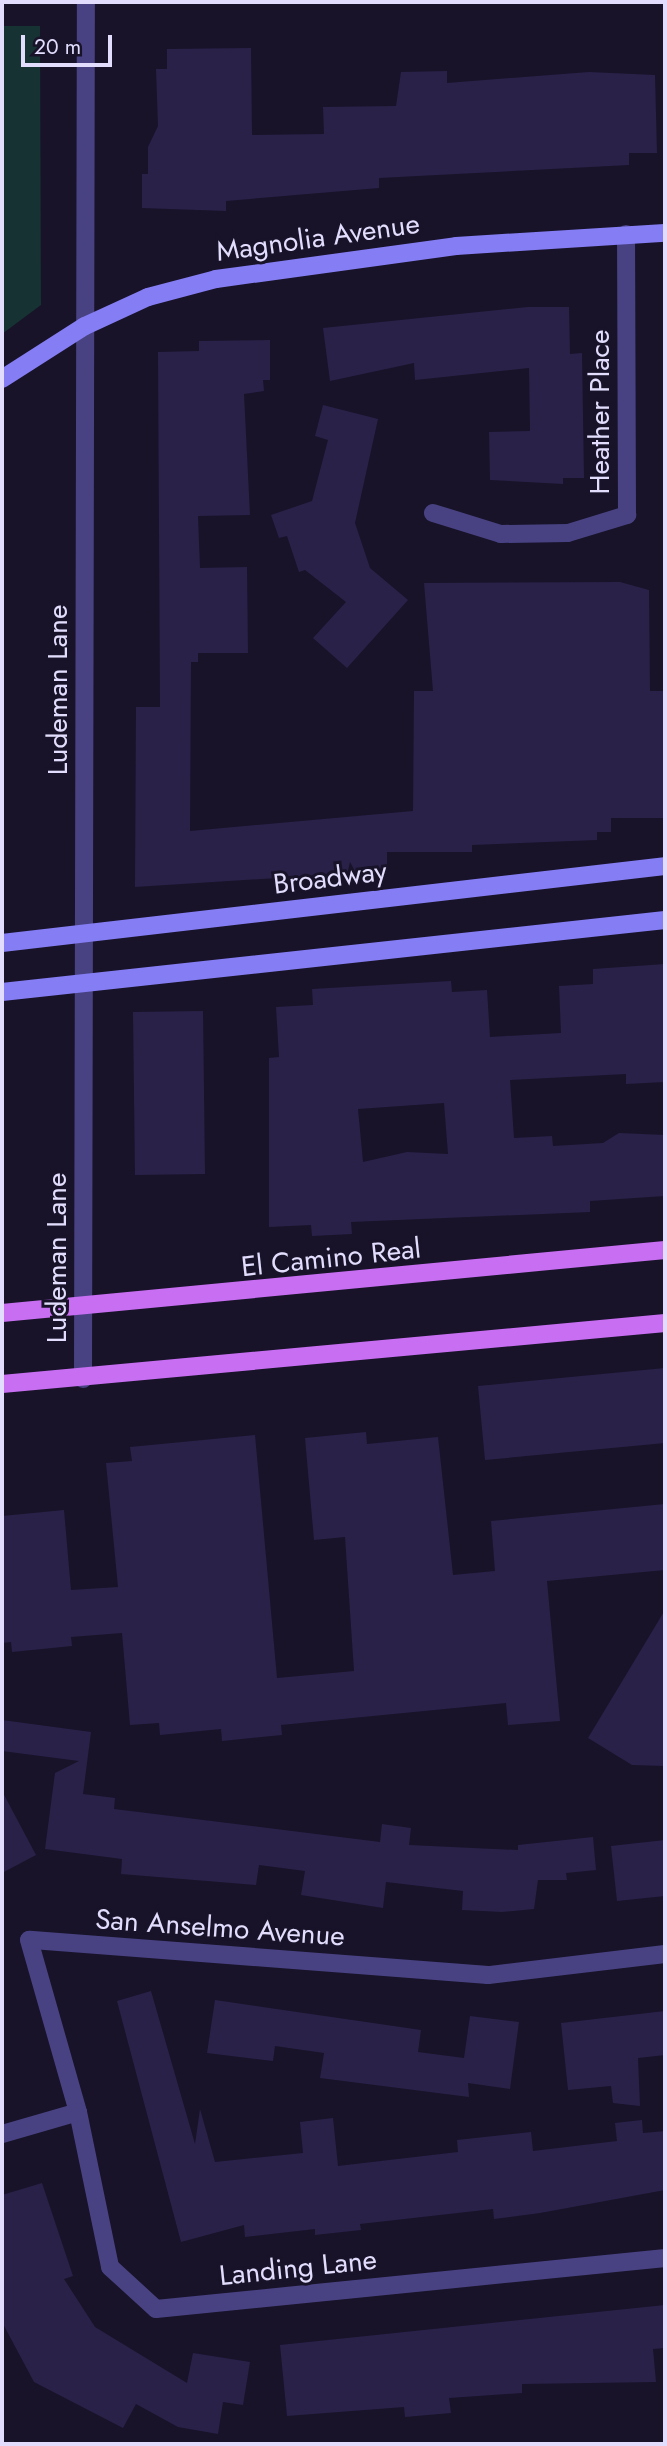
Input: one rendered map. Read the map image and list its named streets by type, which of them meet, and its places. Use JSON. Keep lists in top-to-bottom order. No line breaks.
{"streets":{"main road":["El Camino Real"],"street":["Magnolia Avenue","Heather Place","Ludeman Lane","Broadway","San Anselmo Avenue","Landing Lane"]},"crossings":[["Magnolia Avenue","Heather Place"],["Magnolia Avenue","Ludeman Lane"],["Ludeman Lane","Broadway"],["Ludeman Lane","El Camino Real"],["San Anselmo Avenue","Landing Lane"]],"scale_bar":"20 m"}
